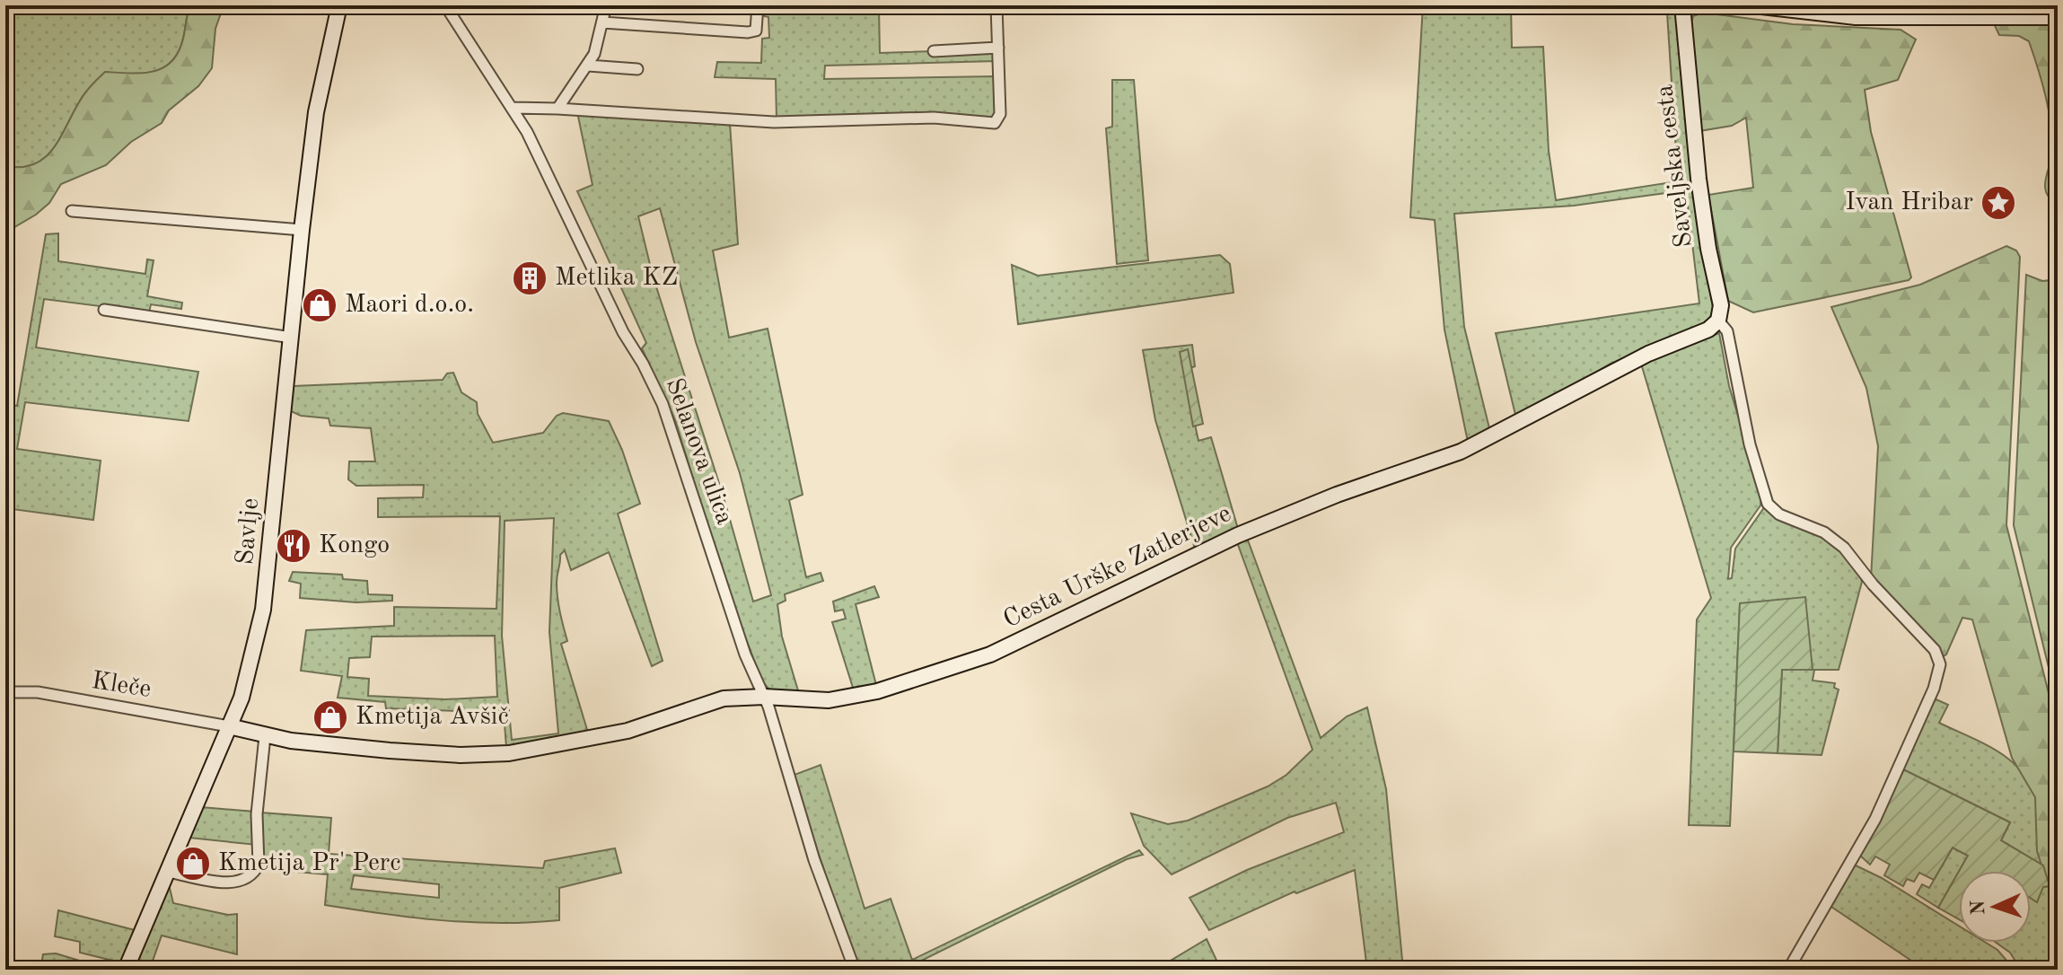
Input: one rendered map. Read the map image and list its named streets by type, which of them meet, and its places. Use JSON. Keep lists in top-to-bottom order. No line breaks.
{"streets":{"street":["Saveljska cesta","Selanova ulica","Savlje","Cesta Urške Zatlerjeve","Kleče"]},"crossings":[["Saveljska cesta","Cesta Urške Zatlerjeve"],["Selanova ulica","Cesta Urške Zatlerjeve"],["Savlje","Cesta Urške Zatlerjeve"],["Savlje","Kleče"],["Cesta Urške Zatlerjeve","Kleče"]],"places":{"place":["Ivan Hribar"],"building":["Metlika KZ"],"shop":["Maori d.o.o.","Kmetija Avšič","Kmetija Pr' Perc"],"restaurant":["Kongo"]},"north":"left"}
